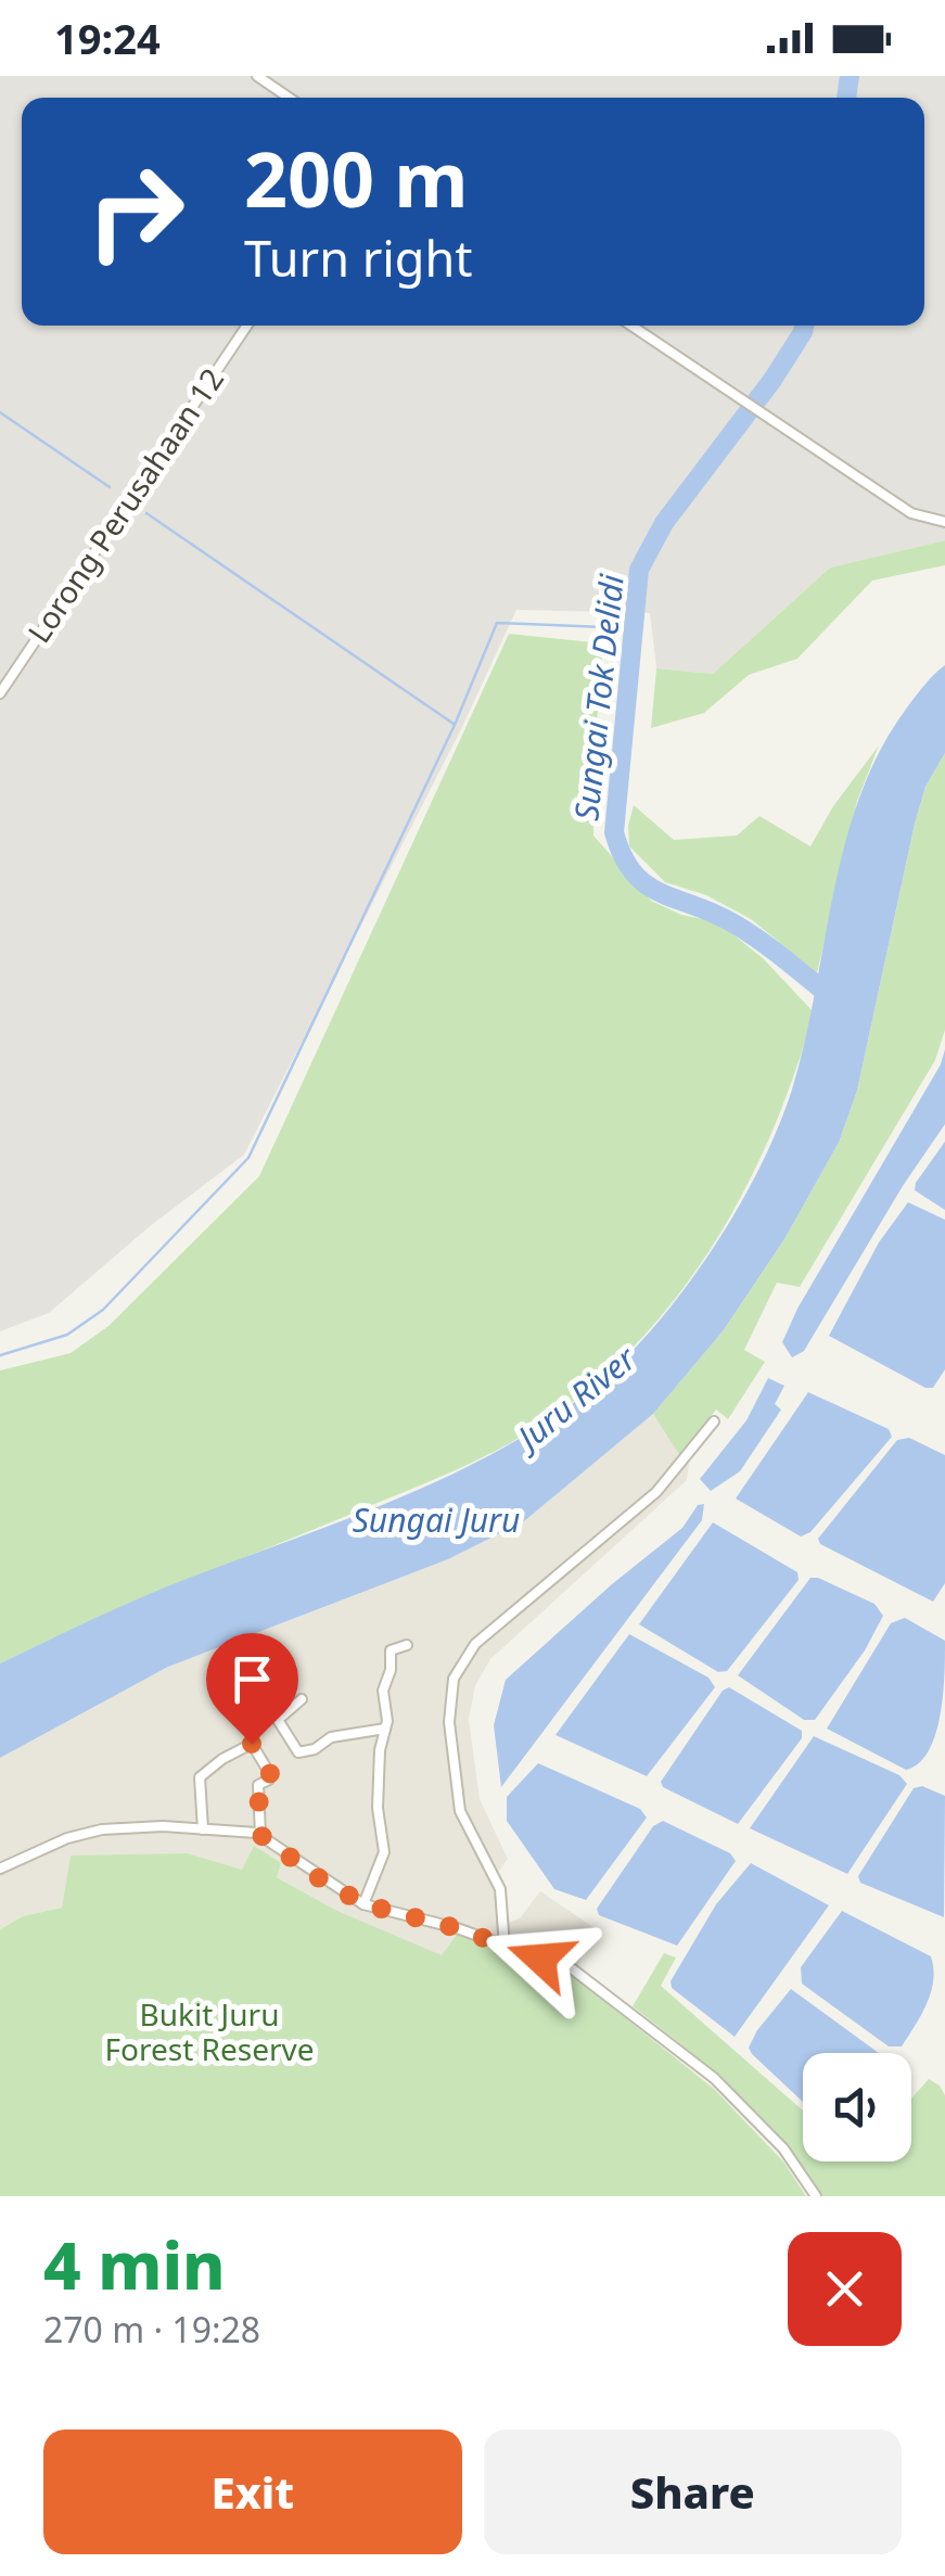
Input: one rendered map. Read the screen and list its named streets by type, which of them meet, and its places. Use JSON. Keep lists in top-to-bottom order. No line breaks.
{"streets":{"street":["Lorong Perusahaan 12"]},"water":["Sungai Tok Delidi","Juru River","Sungai Juru"],"parks":["Bukit Juru Forest Reserve"],"page":{"status":"19:24","turn":["200 m","Turn right"],"heading":["4 min","270 m · 19:28"],"buttons":["Exit","Share"]}}
